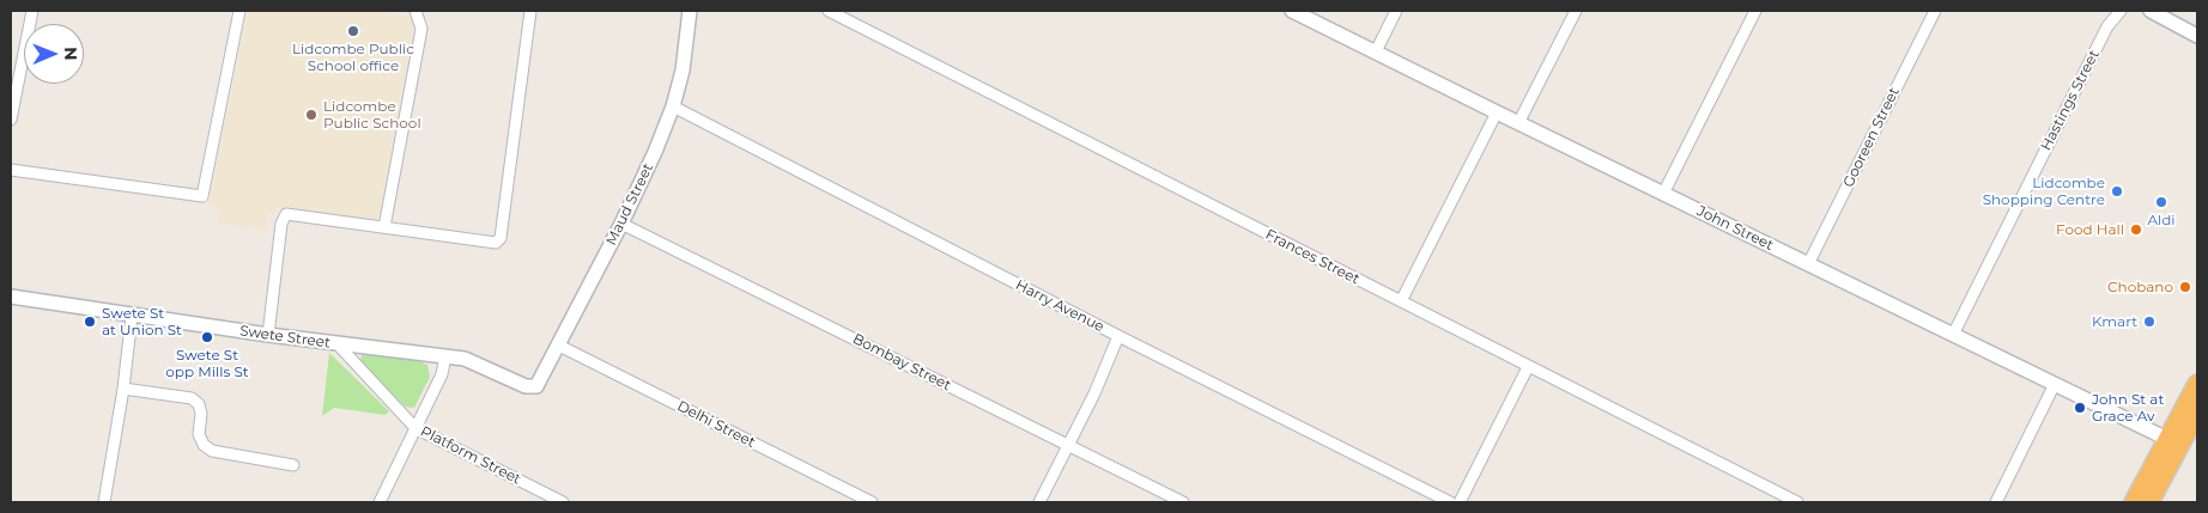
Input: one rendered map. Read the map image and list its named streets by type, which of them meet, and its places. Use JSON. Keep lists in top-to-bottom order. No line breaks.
{"streets":{"street":["Hastings Street","Gooreen Street","Maud Street","John Street","Frances Street","Harry Avenue","Swete Street","Bombay Street","Delhi Street","Platform Street"]},"crossings":[["Hastings Street","John Street"],["Gooreen Street","John Street"],["Maud Street","Harry Avenue"],["Maud Street","Swete Street"],["Maud Street","Bombay Street"],["Maud Street","Delhi Street"],["Swete Street","Platform Street"]],"places":["Lidcombe Public School office","Lidcombe Public School","Lidcombe Shopping Centre","Aldi","Food Hall","Chobano","Swete St at Union St","Kmart","Swete St opp Mills St","John St at Grace Av"],"north":"right"}
